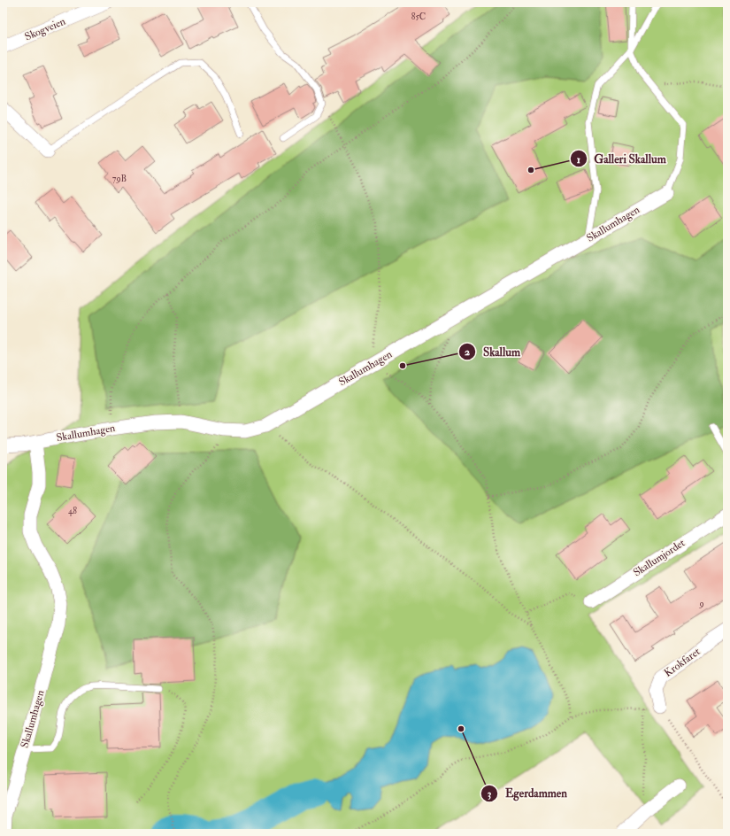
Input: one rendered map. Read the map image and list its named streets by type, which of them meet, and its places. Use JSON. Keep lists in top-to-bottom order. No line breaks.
{"streets":{"street":["Skogveien","Skallumhagen","Skallumjordet","Krokfaret"]},"places":["Galleri Skallum","Skallum","Egerdammen"],"house_numbers":["85C","79B","48","9"]}
